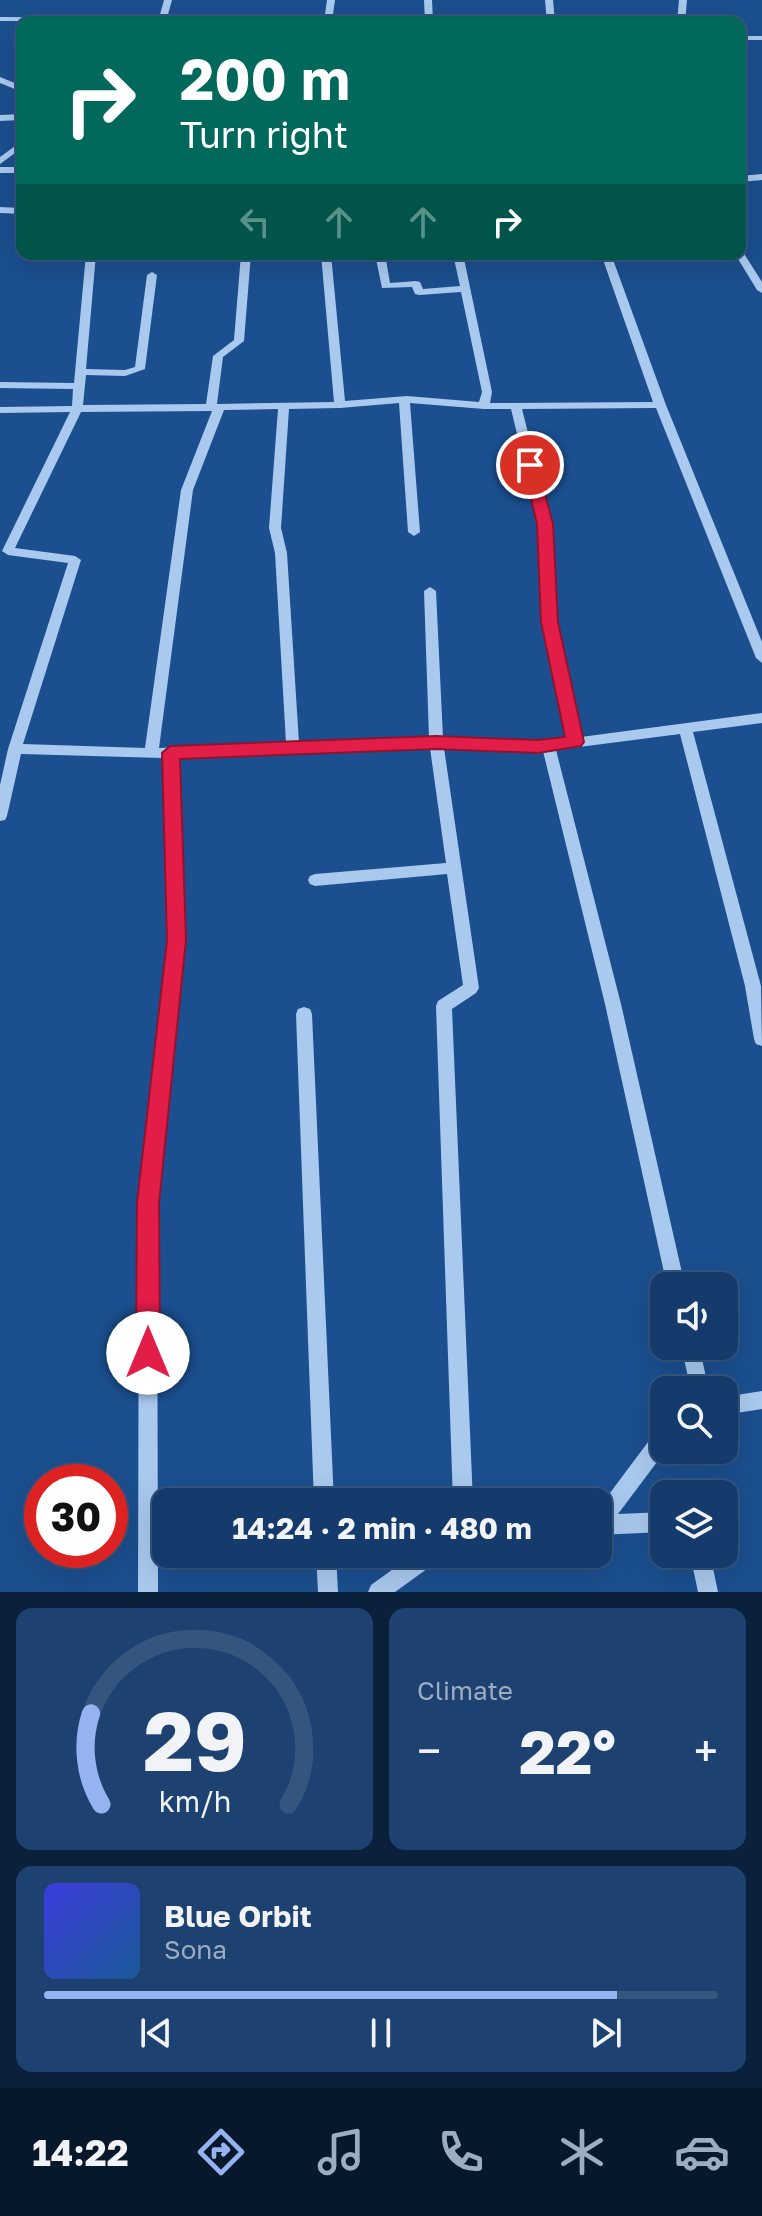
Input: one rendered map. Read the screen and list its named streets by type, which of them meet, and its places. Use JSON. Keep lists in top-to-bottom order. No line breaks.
{"page":{"turn":["200 m","Turn right"],"limit":"30","trip":"14:24 · 2 min · 480 m","tile":"Climate","heat":["−","22°","+"],"song":["Blue Orbit","Sona"],"tabs":"14:22","gauge":["29","km/h"]}}
